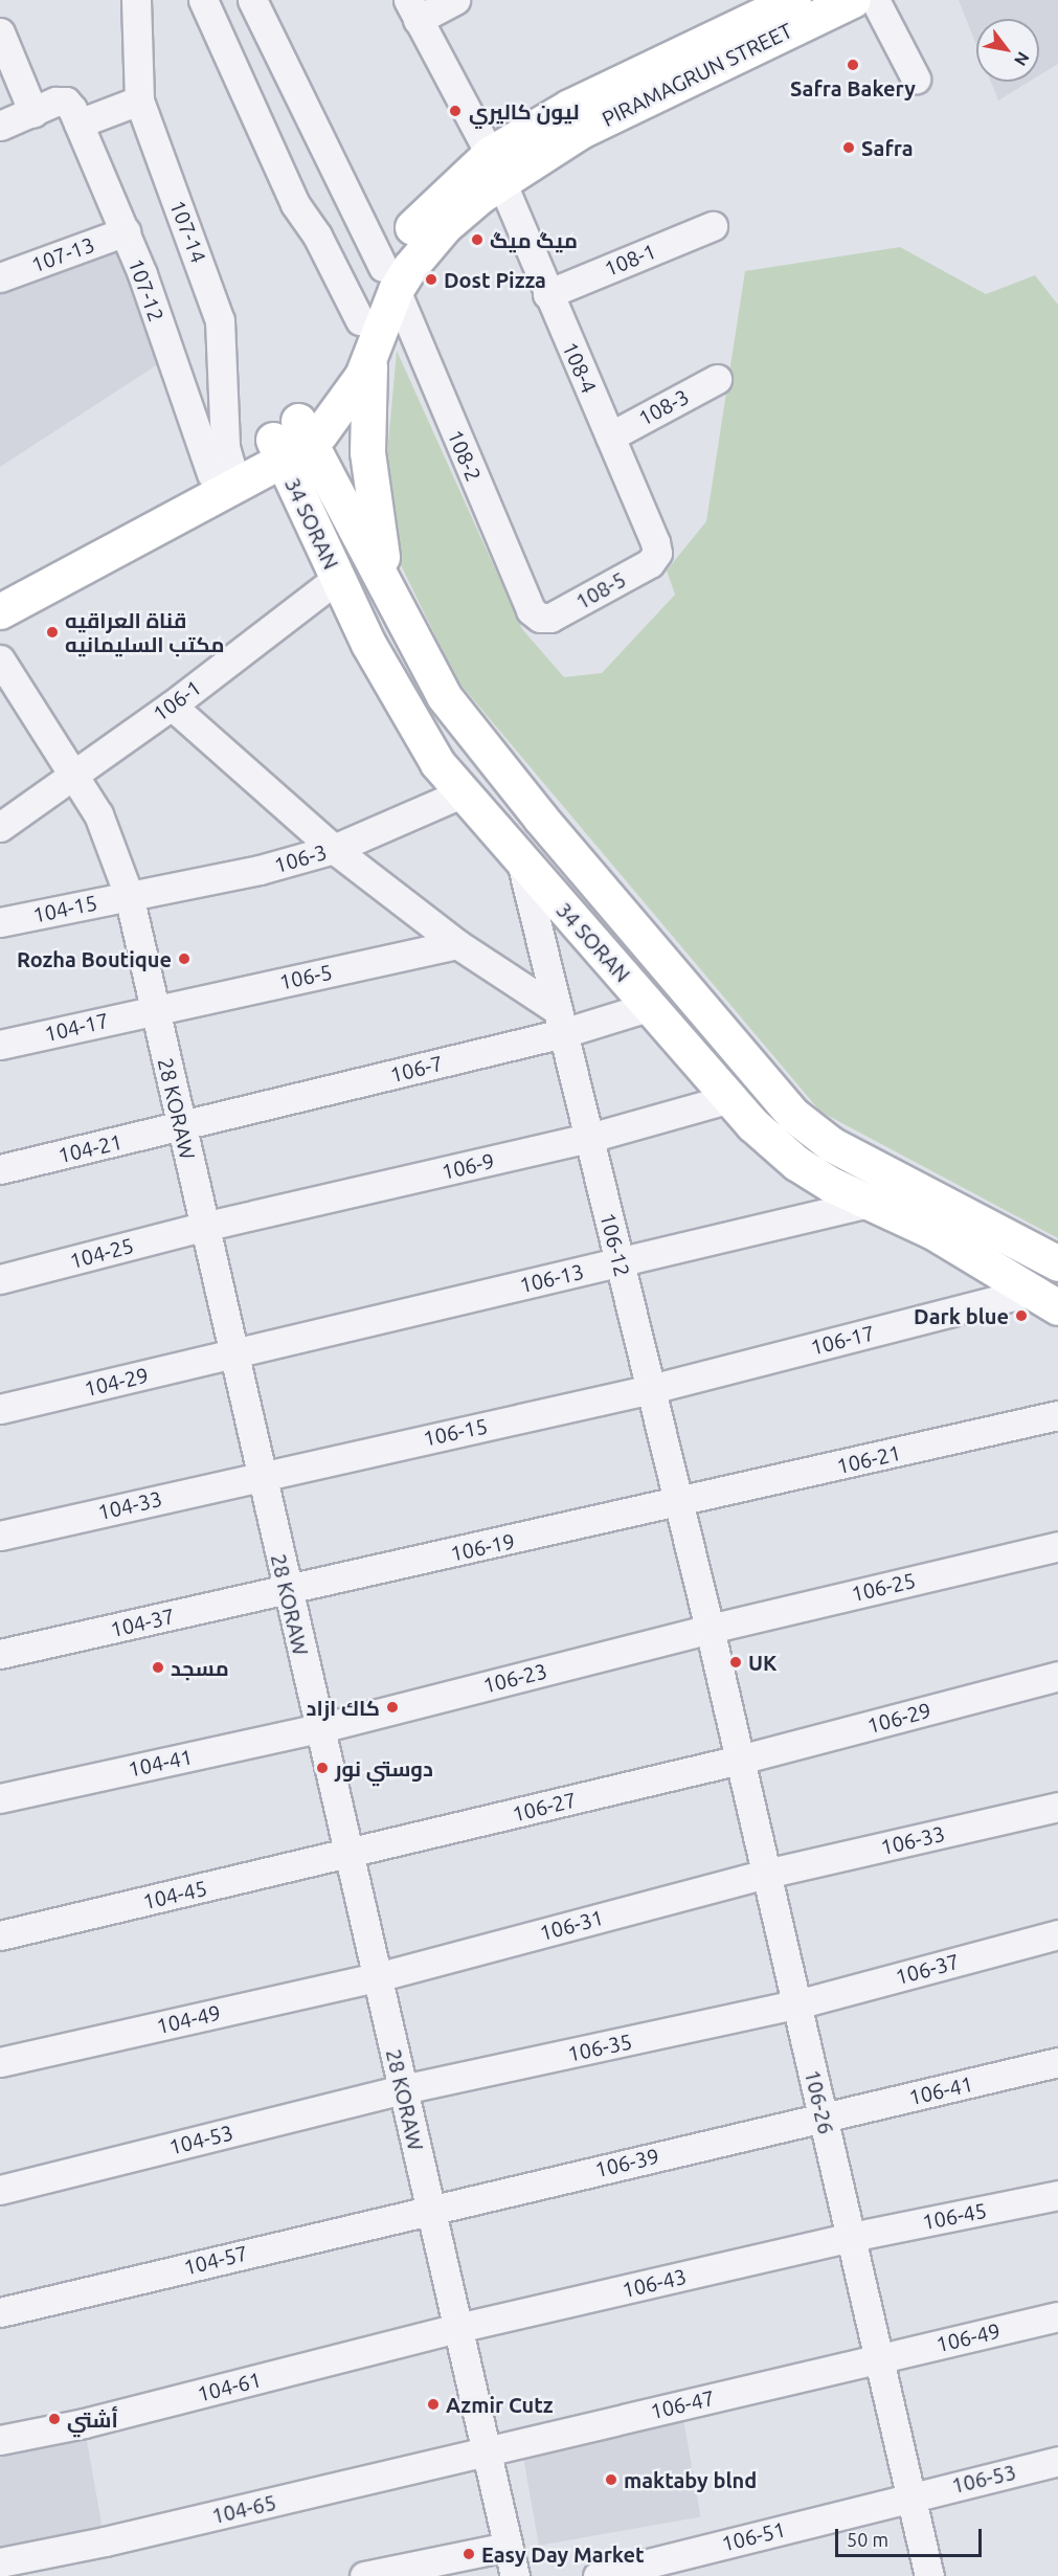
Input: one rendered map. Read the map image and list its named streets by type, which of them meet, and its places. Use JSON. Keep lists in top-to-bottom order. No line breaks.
{"streets":{"main road":["PIRAMAGRUN STREET","34 SORAN"],"street":["107-14","107-13","108-1","107-12","108-4","108-3","108-2","108-5","106-1","106-3","104-15","106-5","104-17","106-7","28 KORAW","104-21","106-9","106-12","104-25","106-13","106-17","104-29","106-15","106-21","104-33","106-19","106-25","104-37","106-23","106-29","104-41","106-27","106-33","104-45","106-31","106-37","104-49","106-35","106-41","106-26","104-53","106-39","106-45","104-57","106-43","106-49","104-61","106-47","106-53","104-65","106-51"]},"crossings":[["PIRAMAGRUN STREET","108-4"],["PIRAMAGRUN STREET","108-2"],["PIRAMAGRUN STREET","34 SORAN"],["107-14","107-12"],["107-13","107-12"],["108-1","108-4"],["108-4","108-3"],["108-4","108-5"],["108-2","108-5"],["34 SORAN","106-1"],["34 SORAN","106-3"],["34 SORAN","106-7"],["34 SORAN","106-9"],["34 SORAN","106-12"],["34 SORAN","106-13"],["34 SORAN","106-17"],["106-1","28 KORAW"],["106-3","104-15"],["106-3","28 KORAW"],["104-15","28 KORAW"],["106-5","104-17"],["106-5","28 KORAW"],["104-17","28 KORAW"],["106-7","28 KORAW"],["106-7","104-21"],["106-7","106-12"],["28 KORAW","104-21"],["28 KORAW","106-9"],["28 KORAW","104-25"],["28 KORAW","106-13"],["28 KORAW","104-29"],["28 KORAW","106-15"],["28 KORAW","104-33"],["28 KORAW","106-19"],["28 KORAW","104-37"],["28 KORAW","106-23"],["28 KORAW","104-41"],["28 KORAW","106-27"],["28 KORAW","104-45"],["28 KORAW","106-31"],["28 KORAW","104-49"],["28 KORAW","106-35"],["28 KORAW","104-53"],["28 KORAW","106-39"],["28 KORAW","104-57"],["28 KORAW","106-43"],["28 KORAW","104-61"],["28 KORAW","106-47"],["28 KORAW","104-65"],["106-9","106-12"],["106-9","104-25"],["106-12","106-13"],["106-12","106-17"],["106-12","106-15"],["106-12","106-21"],["106-12","106-19"],["106-12","106-25"],["106-12","106-23"],["106-12","106-26"],["106-13","104-29"],["106-17","106-15"],["106-15","104-33"],["106-21","106-19"],["106-19","104-37"],["106-25","106-23"],["106-25","106-26"],["106-23","104-41"],["106-23","106-26"],["106-29","106-27"],["106-29","106-26"],["106-27","104-45"],["106-27","106-26"],["106-33","106-31"],["106-33","106-26"],["106-31","104-49"],["106-31","106-26"],["106-37","106-35"],["106-37","106-26"],["106-35","106-26"],["106-35","104-53"],["106-41","106-26"],["106-41","106-39"],["106-26","106-39"],["106-26","106-45"],["106-26","106-43"],["106-26","106-49"],["106-26","106-47"],["106-26","106-53"],["106-26","106-51"],["106-39","104-57"],["106-45","106-43"],["106-43","104-61"],["106-49","106-47"],["106-47","104-65"],["106-53","106-51"]],"places":["Safra Bakery","ليون كاليري","Safra","میگ میگ","Dost Pizza","قناة العراقيه مكتب السليمانيه","Rozha Boutique","Dark blue","UK","مسجد","كاك ازاد","دوستي نور","Azmir Cutz","أشتي","maktaby blnd","Easy Day Market"],"scale_bar":"50 m","north":"bottom right"}
